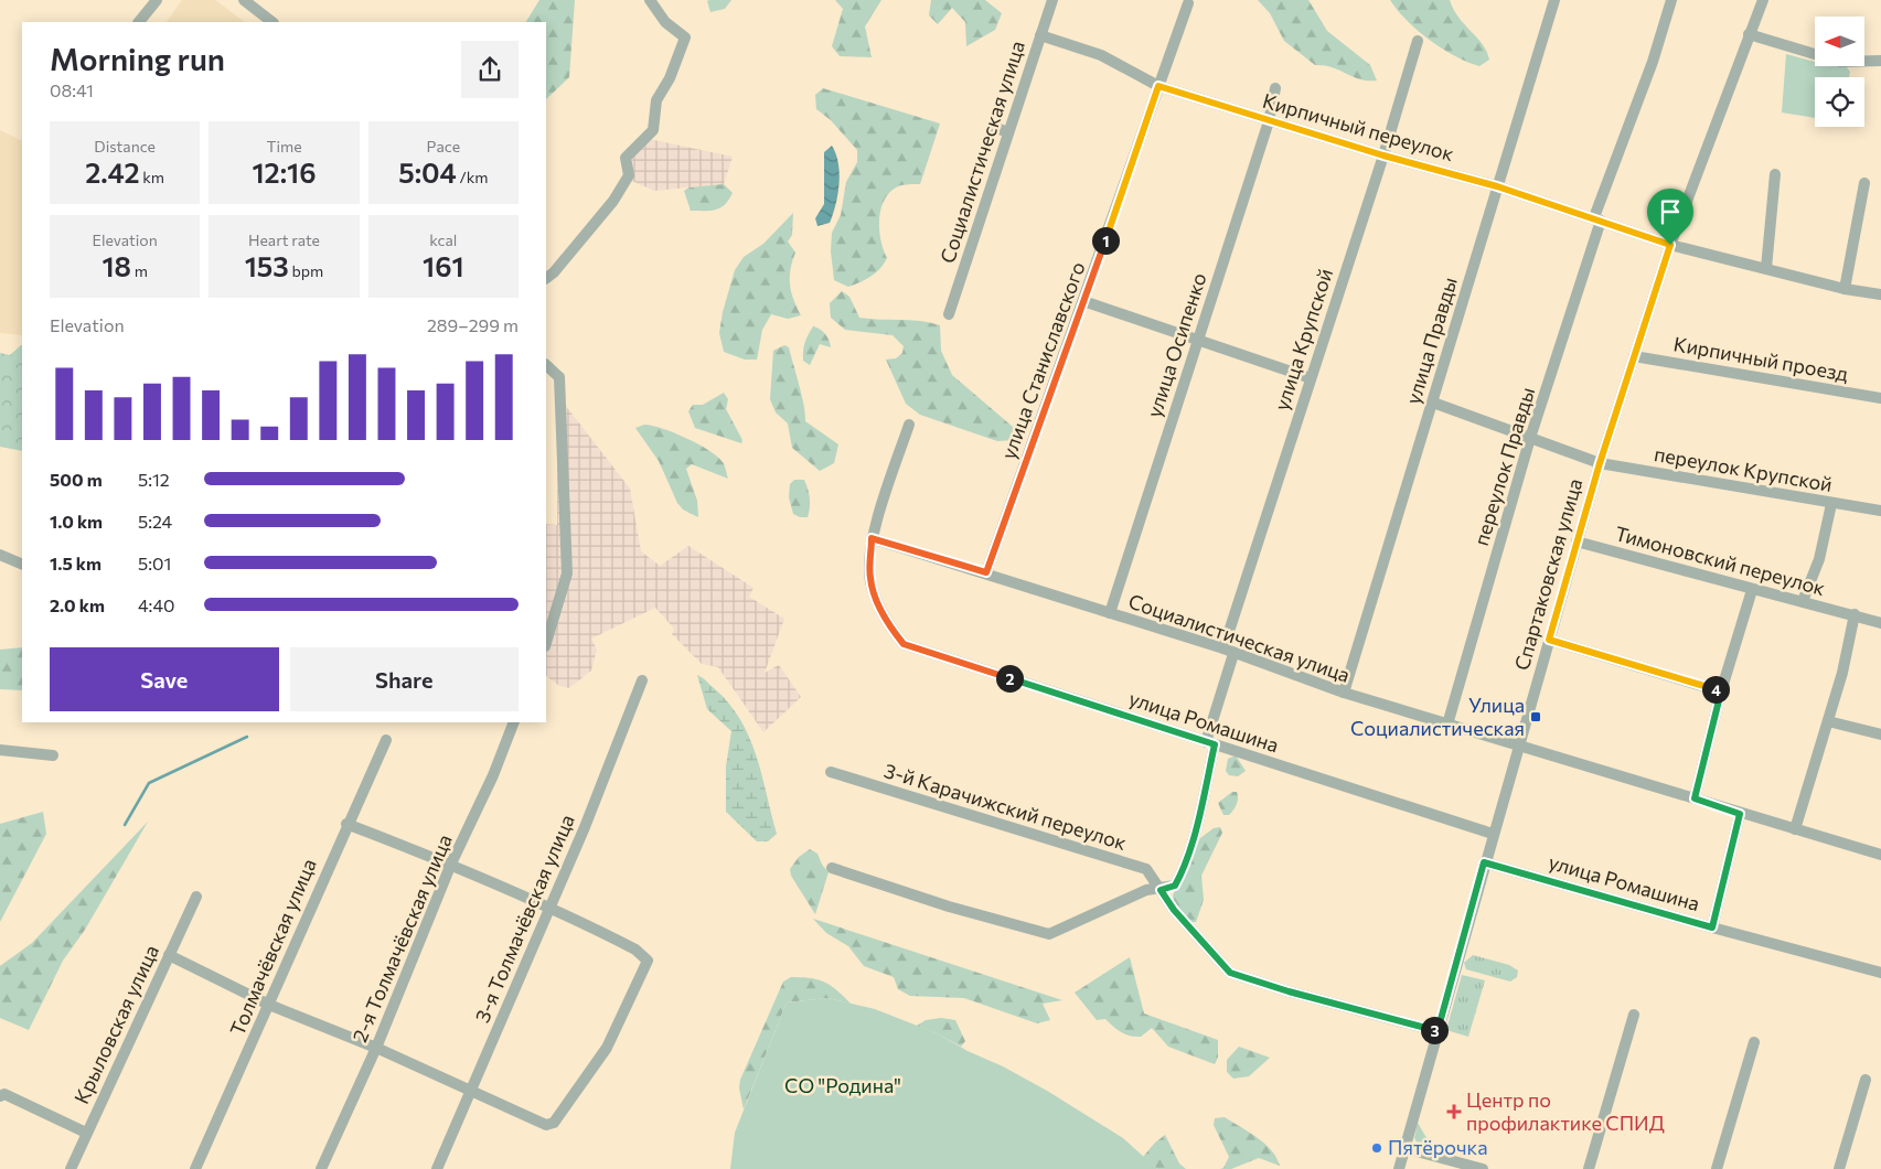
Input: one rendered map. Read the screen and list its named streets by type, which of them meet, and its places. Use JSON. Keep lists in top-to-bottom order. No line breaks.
{"streets":{"street":["Кирпичный переулок","Социалистическая улица","улица Крупской","улица Правды","улица Осипенко","Кирпичный проезд","улица Станиславского","переулок Правды","переулок Крупской","Тимоновский переулок","Спартаковская улица","улица Ромашина","3-й Карачижский переулок","3-я Толмачёвская улица","2-я Толмачёвская улица","Толмачёвская улица","Крыловская улица"]},"crossings":[["Кирпичный переулок","Социалистическая улица"],["Кирпичный переулок","улица Крупской"],["Кирпичный переулок","улица Правды"],["Кирпичный переулок","улица Осипенко"],["Кирпичный переулок","улица Станиславского"],["Кирпичный переулок","переулок Правды"],["Кирпичный переулок","Спартаковская улица"],["Социалистическая улица","улица Крупской"],["Социалистическая улица","улица Правды"],["Социалистическая улица","улица Осипенко"],["Социалистическая улица","улица Станиславского"],["Социалистическая улица","переулок Правды"],["Социалистическая улица","Спартаковская улица"],["Социалистическая улица","улица Ромашина"],["улица Крупской","улица Ромашина"],["улица Крупской","3-й Карачижский переулок"],["улица Правды","переулок Крупской"],["Кирпичный проезд","Спартаковская улица"],["переулок Правды","переулок Крупской"],["переулок Крупской","Спартаковская улица"],["Тимоновский переулок","Спартаковская улица"],["Спартаковская улица","улица Ромашина"],["Спартаковская улица","3-й Карачижский переулок"]],"parks":["СО \"Родина\""],"places":{"transit":["Улица Социалистическая"],"health":["Центр по профилактике СПИД"],"other":["Пятёрочка"]},"north":"left","page":{"heading":["Morning run","08:41"],"stats":[["Distance","2.42 km"],["Time","12:16"],["Pace","5:04 /km"],["Elevation","18 m"],["Heart rate","153 bpm"],["kcal","161"]],"pins":["1","2","4","3"],"chart":["Elevation","289–299 m"],"list":[{"name":"500 m","note":"5:12"},{"name":"1.0 km","note":"5:24"},{"name":"1.5 km","note":"5:01"},{"name":"2.0 km","note":"4:40"}],"buttons":["Save","Share"]}}
